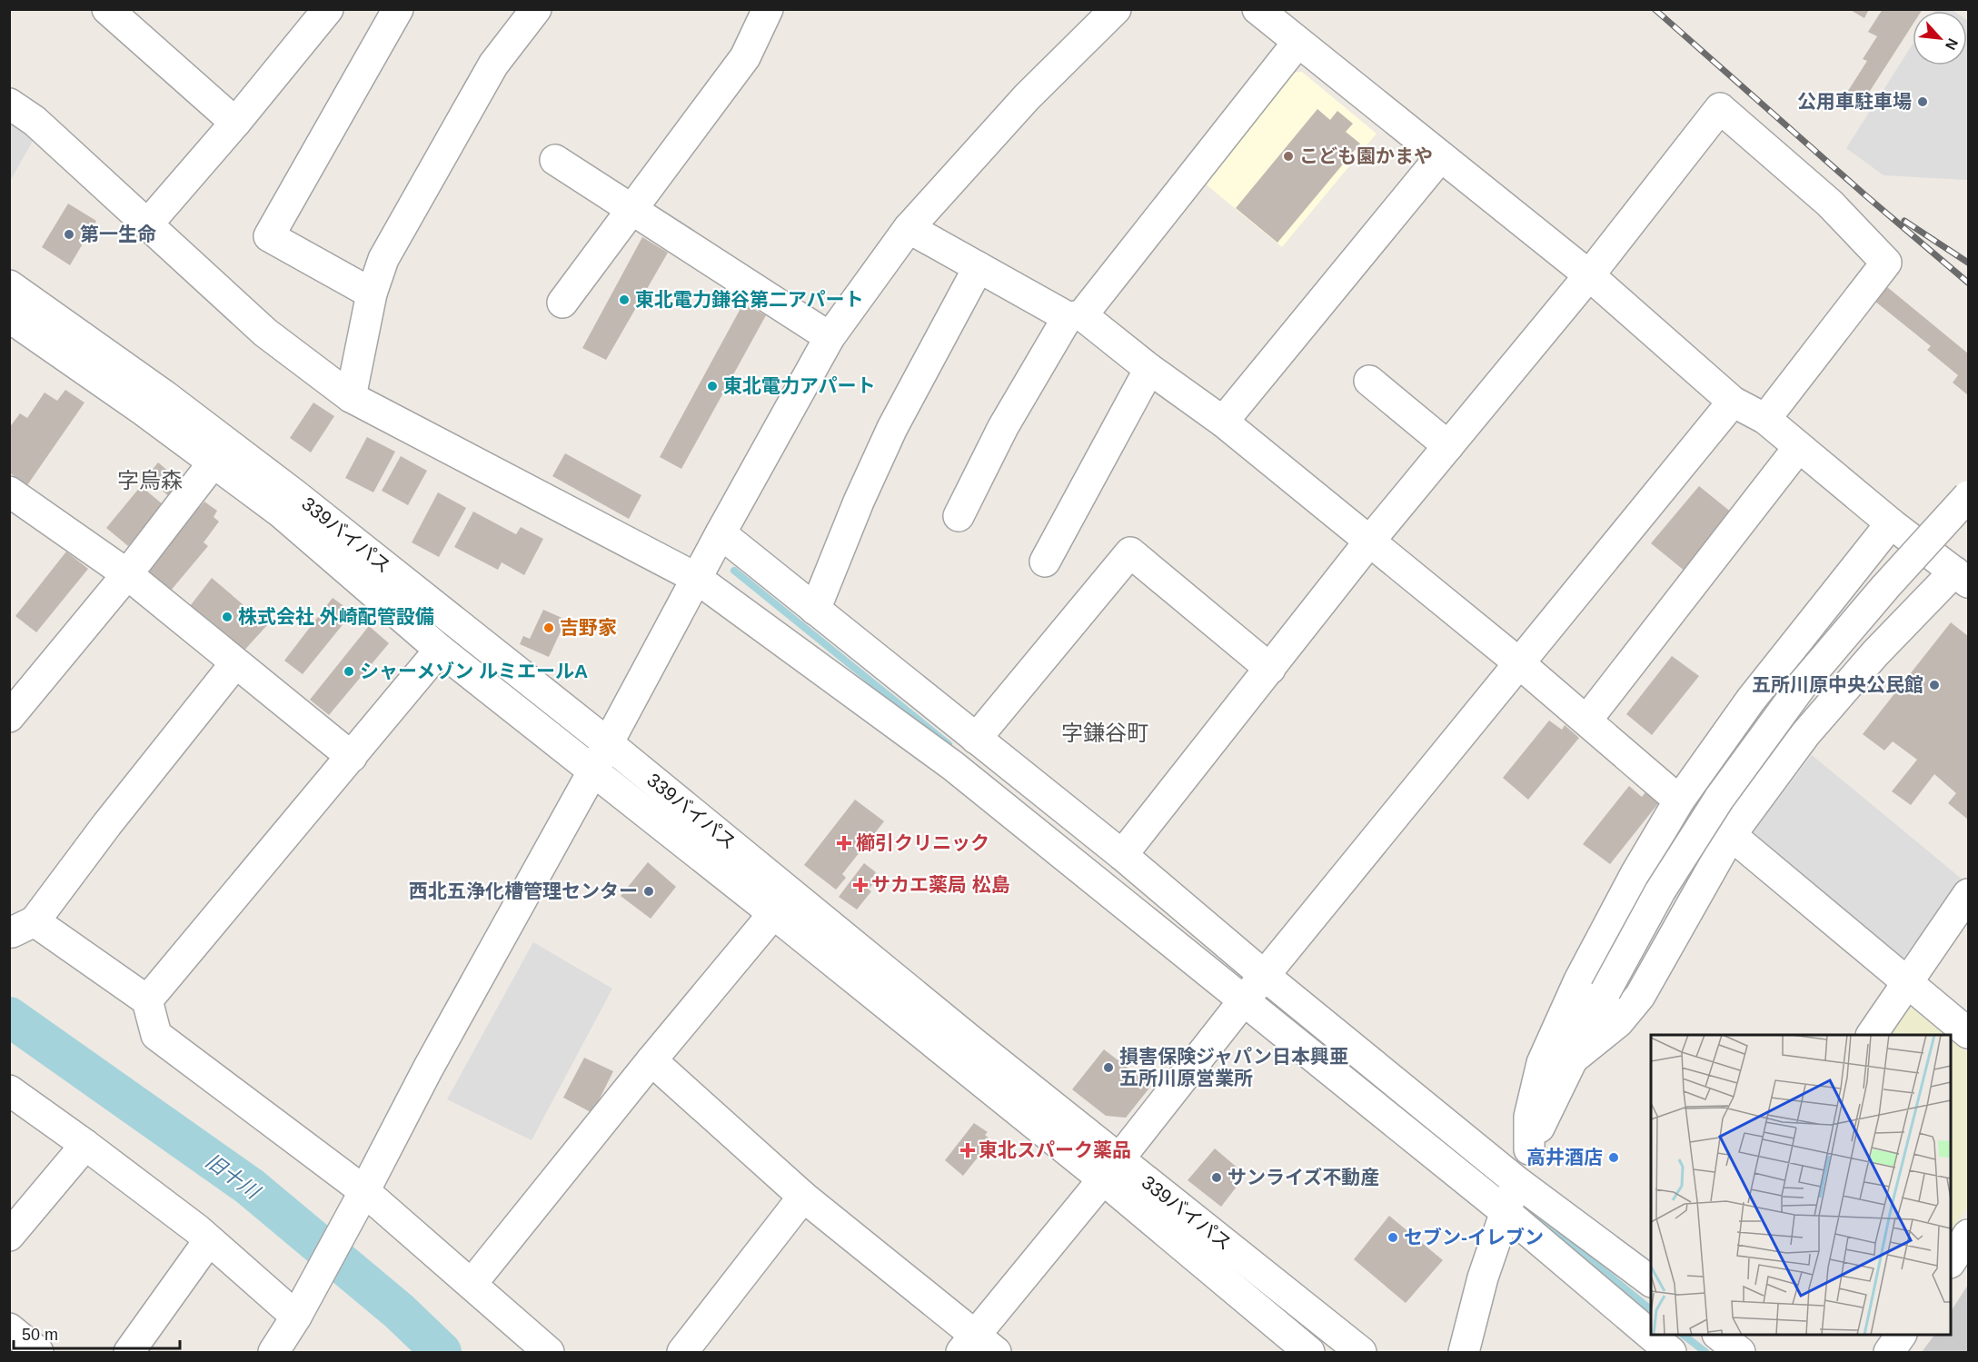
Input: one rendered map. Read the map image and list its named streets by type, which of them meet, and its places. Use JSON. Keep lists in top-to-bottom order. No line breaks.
{"streets":{"street":["339バイパス"]},"districts":["字烏森","字鎌谷町"],"water":["旧十川"],"places":{"other":["公用車駐車場","こども園かまや","第一生命","東北電力鎌谷第二アパート","東北電力アパート","株式会社 外崎配管設備","吉野家","シャーメゾン ルミエールA","五所川原中央公民館","西北五浄化槽管理センター","損害保険ジャパン日本興亜 五所川原営業所","高井酒店","サンライズ不動産","セブン-イレブン"],"health":["櫛引クリニック","サカエ薬局 松島","東北スパーク薬品"]},"scale_bar":"50 m","north":"bottom right"}
